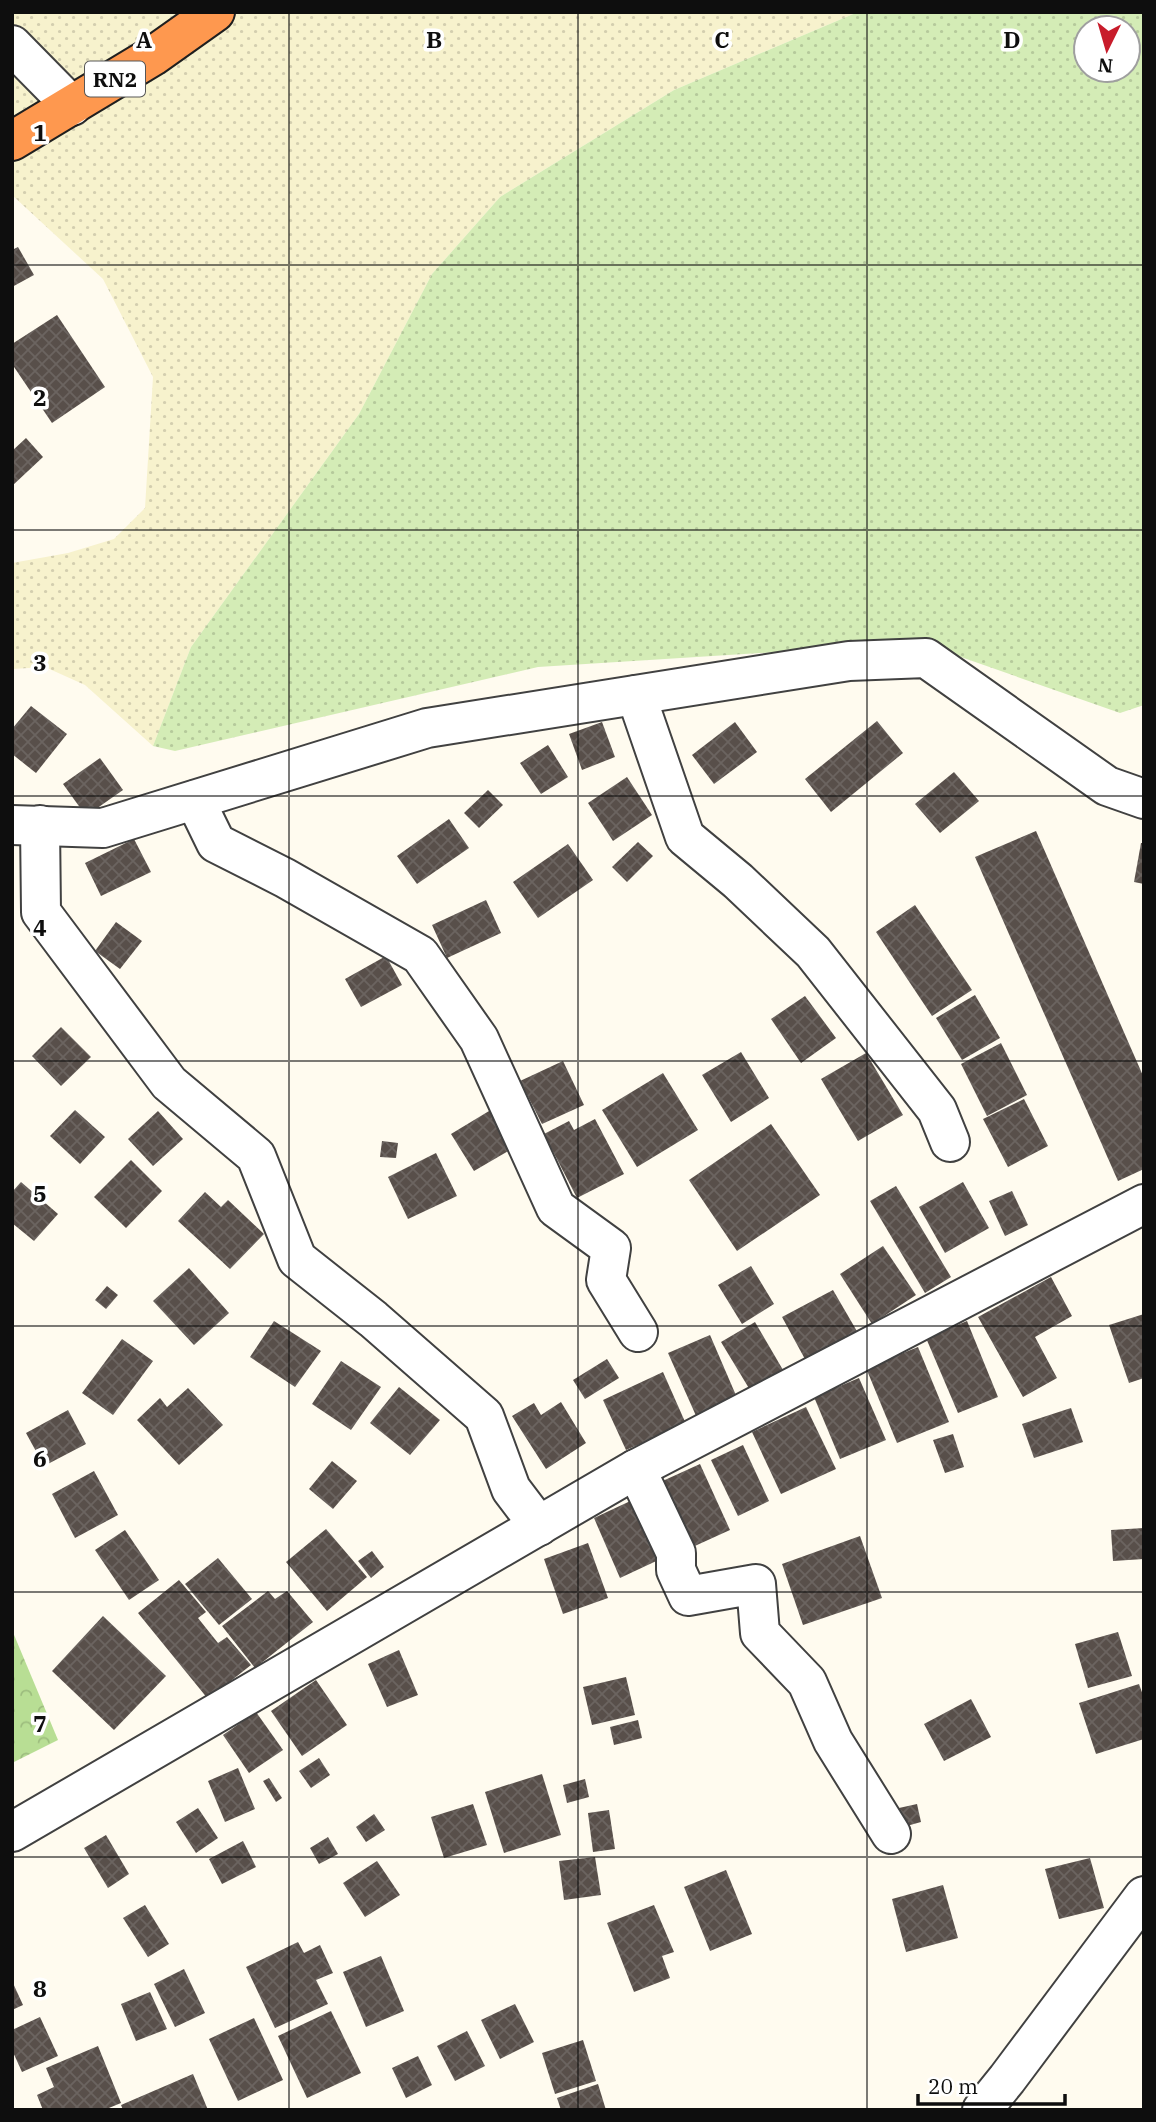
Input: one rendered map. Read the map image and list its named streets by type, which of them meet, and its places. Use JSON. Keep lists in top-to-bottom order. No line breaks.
{"streets":{"highway":["RN2"]},"scale_bar":"20 m","north":"bottom","grid":{"columns":["A","B","C","D"],"rows":["1","2","3","4","5","6","7","8"]}}
